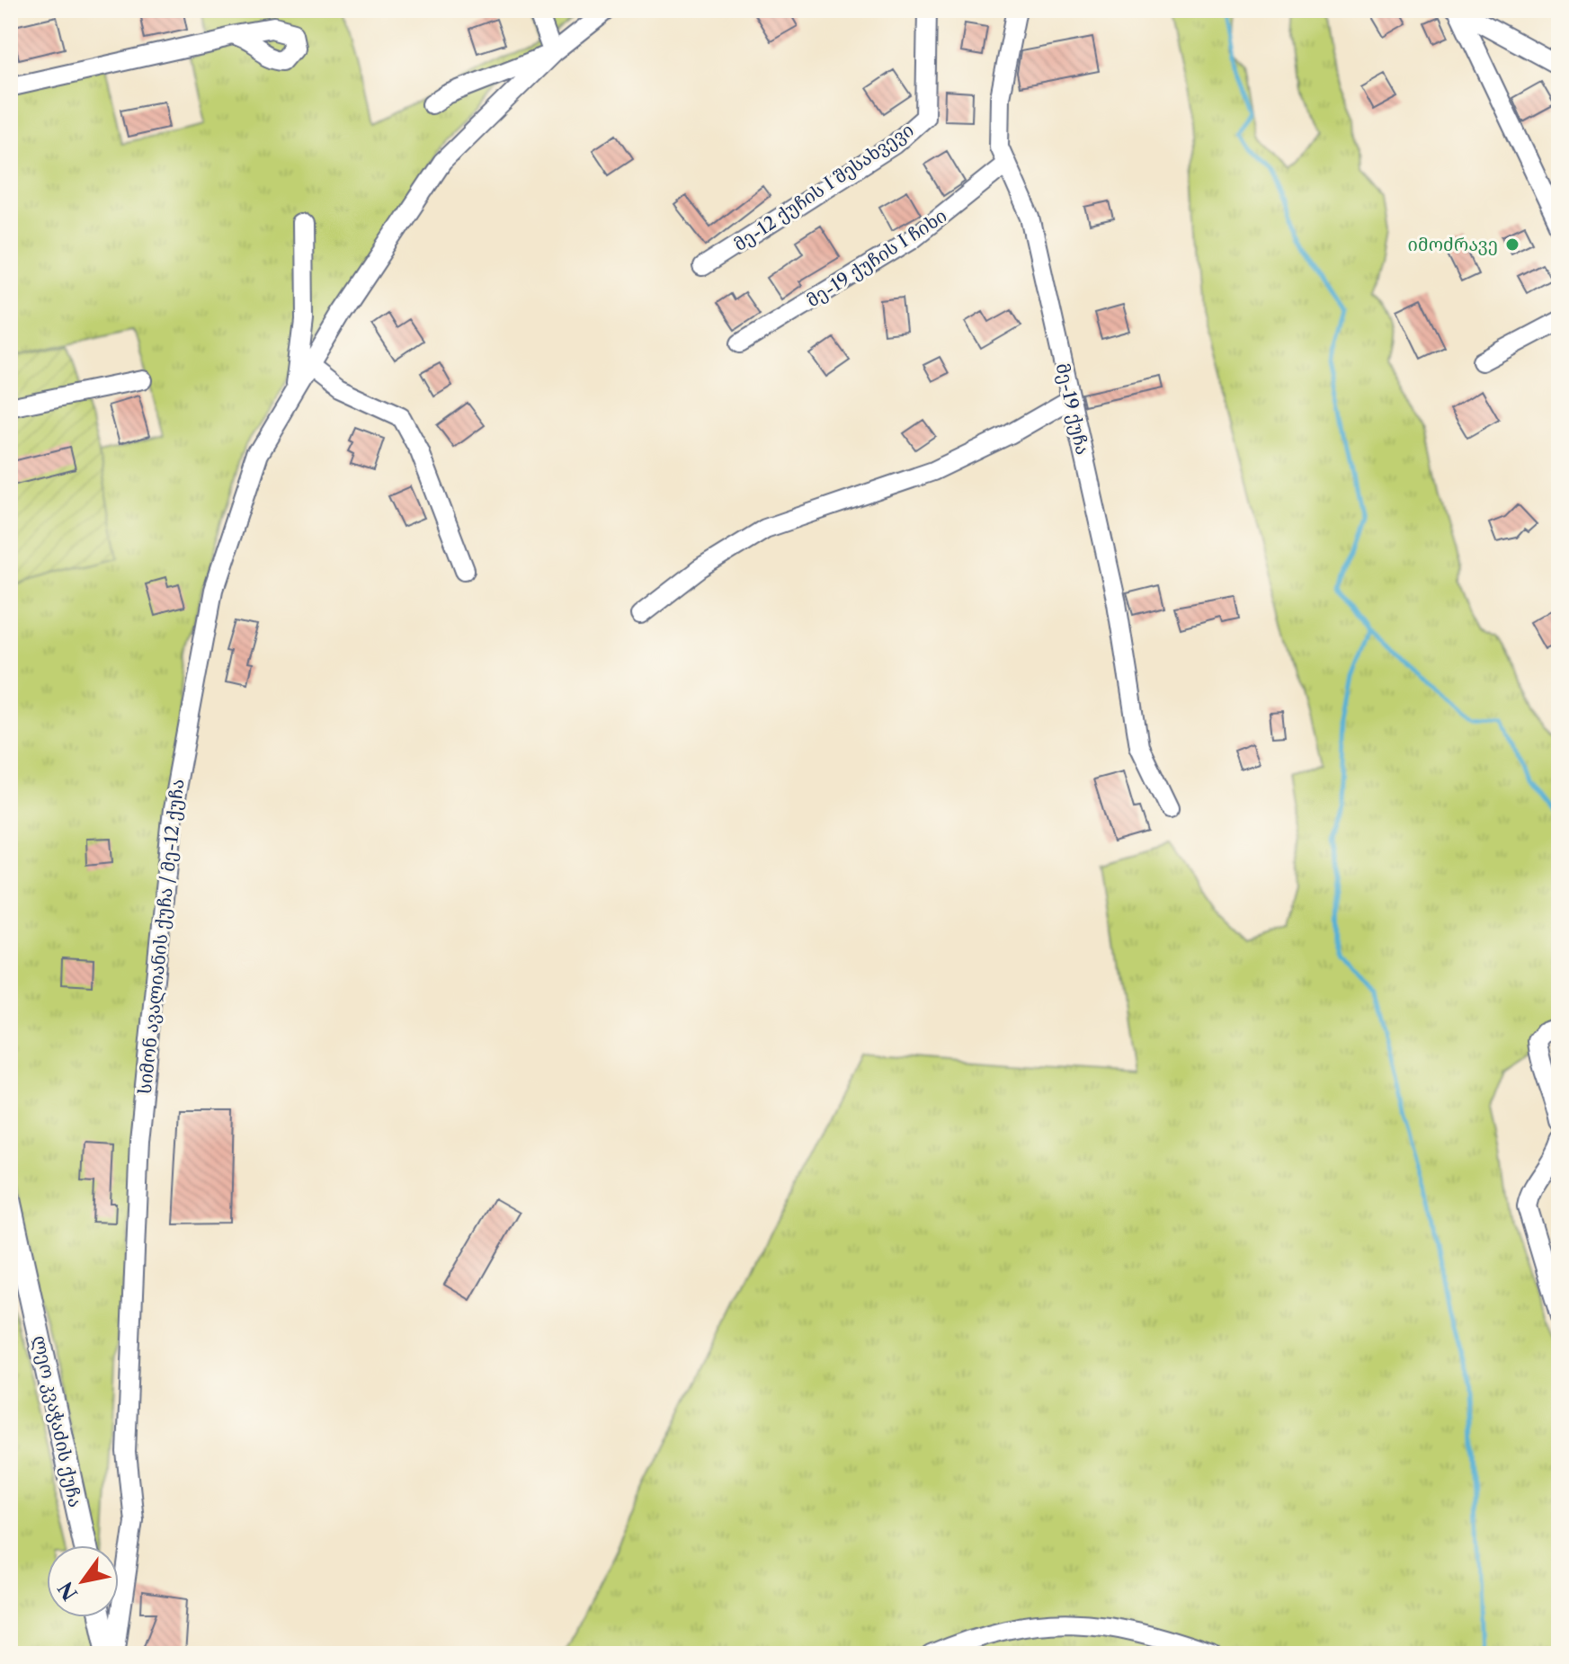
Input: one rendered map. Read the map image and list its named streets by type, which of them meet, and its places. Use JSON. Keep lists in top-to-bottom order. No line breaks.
{"streets":{"main road":["ლეო კვაჭაძის ქუჩა"],"street":["მე-12 ქუჩის I შესახვევი","მე-19 ქუჩის I ჩიხი","მე-19 ქუჩა","სიმონ ავალიანის ქუჩა / მე-12 ქუჩა"]},"crossings":[["მე-19 ქუჩის I ჩიხი","მე-19 ქუჩა"]],"places":["იმოძრავე"],"north":"bottom left"}
